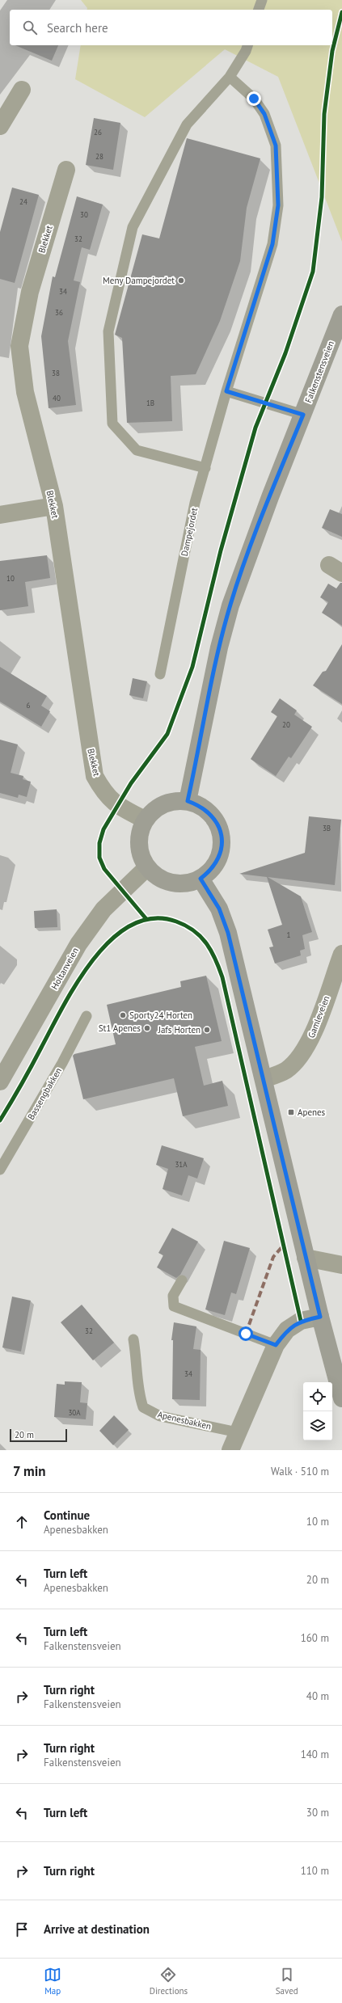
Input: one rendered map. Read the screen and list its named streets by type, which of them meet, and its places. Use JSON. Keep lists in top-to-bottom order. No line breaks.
{"streets":{"main road":["Falkenstensveien","Holtanveien"],"street":["Blekket","Gamleveien"],"lane":["Dampejordet","Bassengbakken","Apenesbakken"]},"crossings":[["Blekket","Falkenstensveien"],["Blekket","Holtanveien"],["Falkenstensveien","Holtanveien"]],"places":{"other":["Meny Dampejordet","Sporty24 Horten","St1 Apenes","Jafs Horten"],"transit":["Apenes"]},"house_numbers":["26","28","24","30","32","34","36","38","40","1B","10","6","20","3B","1","31A","32","34","30A"],"scale_bar":"20 m","page":{"search":"Search here","scale":"20 m","heading":["7 min","Walk · 510 m"],"list":[["Continue","Apenesbakken","10 m"],["Turn left","Apenesbakken","20 m"],["Turn left","Falkenstensveien","160 m"],["Turn right","Falkenstensveien","40 m"],["Turn right","Falkenstensveien","140 m"],["Turn left","30 m"],["Turn right","110 m"],"Arrive at destination"],"nav":["Map","Directions","Saved"]}}
